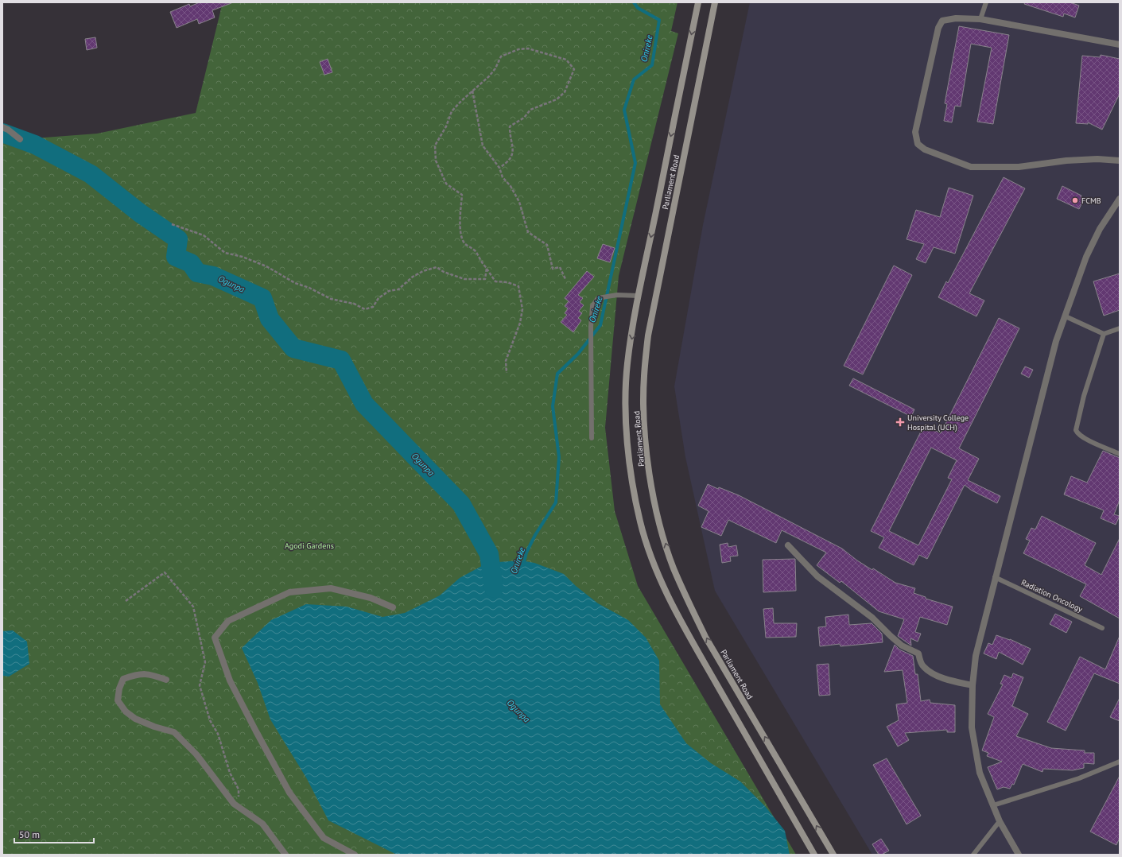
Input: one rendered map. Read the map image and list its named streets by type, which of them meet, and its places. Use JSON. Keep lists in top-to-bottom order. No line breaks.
{"streets":{"main road":["Parliament Road"],"lane":["Radiation Oncology"]},"water":["Onireke","Ogunpa"],"parks":["Agodi Gardens"],"places":{"other":["FCMB"],"health":["University College Hospital (UCH)"]},"scale_bar":"50 m"}
